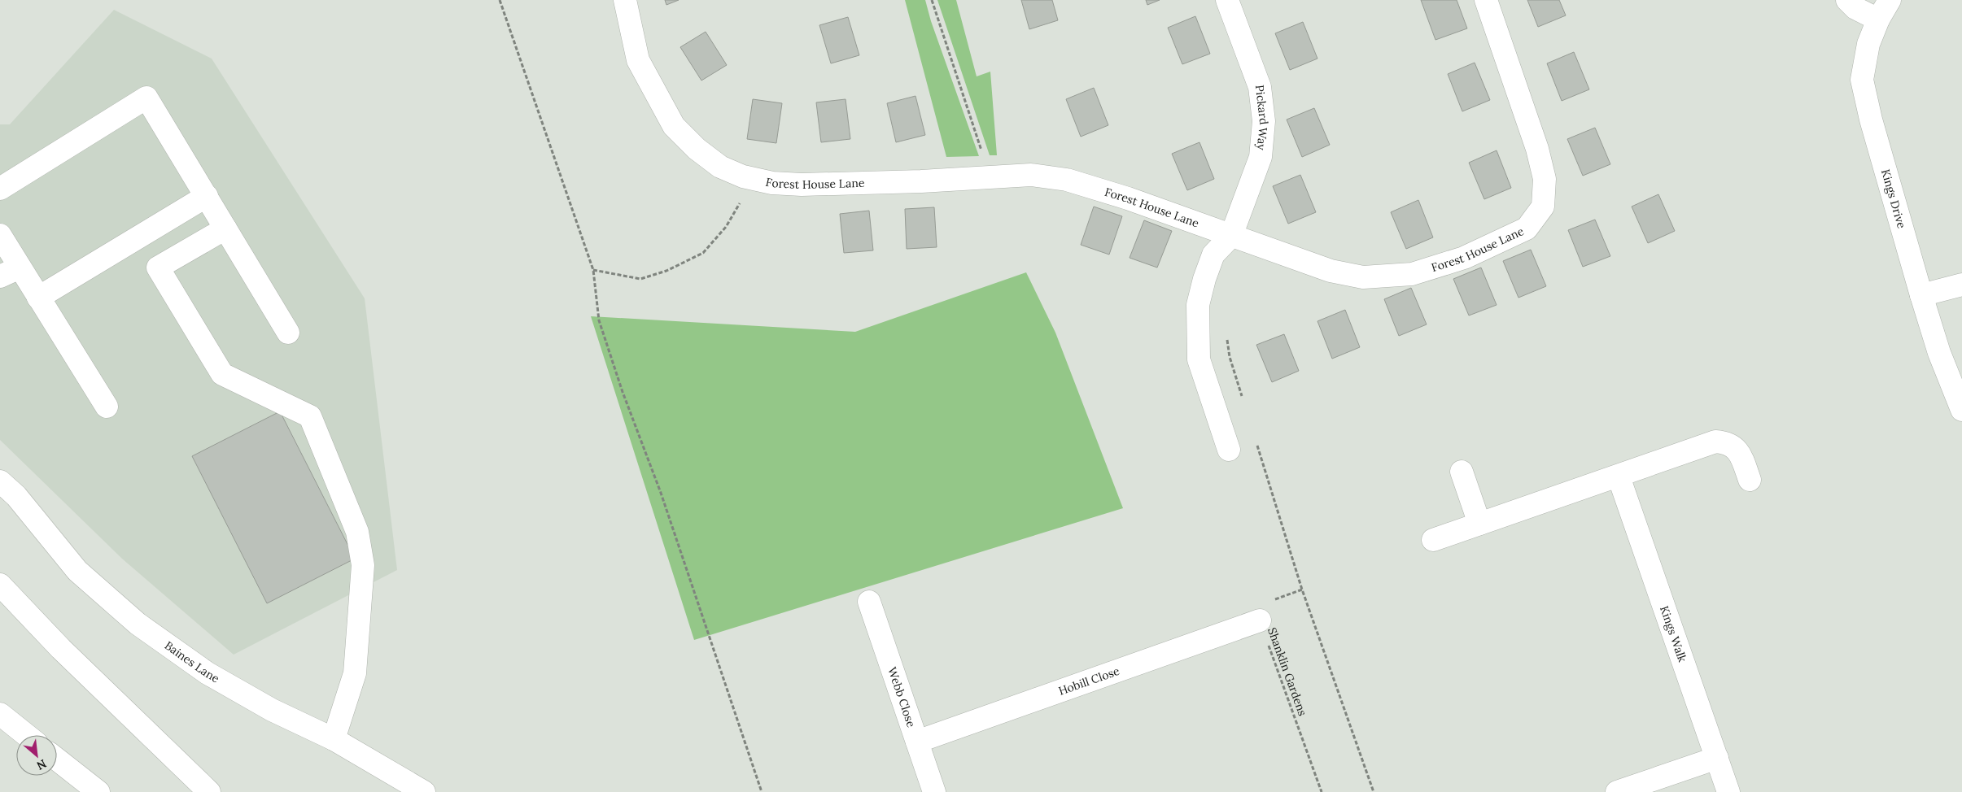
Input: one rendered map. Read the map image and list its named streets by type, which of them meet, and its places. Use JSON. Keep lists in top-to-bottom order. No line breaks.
{"streets":{"main road":["Pickard Way","Forest House Lane","Kings Drive","Kings Walk","Baines Lane","Hobill Close","Webb Close"],"path":["Shanklin Gardens"]},"crossings":[["Pickard Way","Forest House Lane"],["Shanklin Gardens","Hobill Close"],["Hobill Close","Webb Close"]],"north":"bottom right"}
